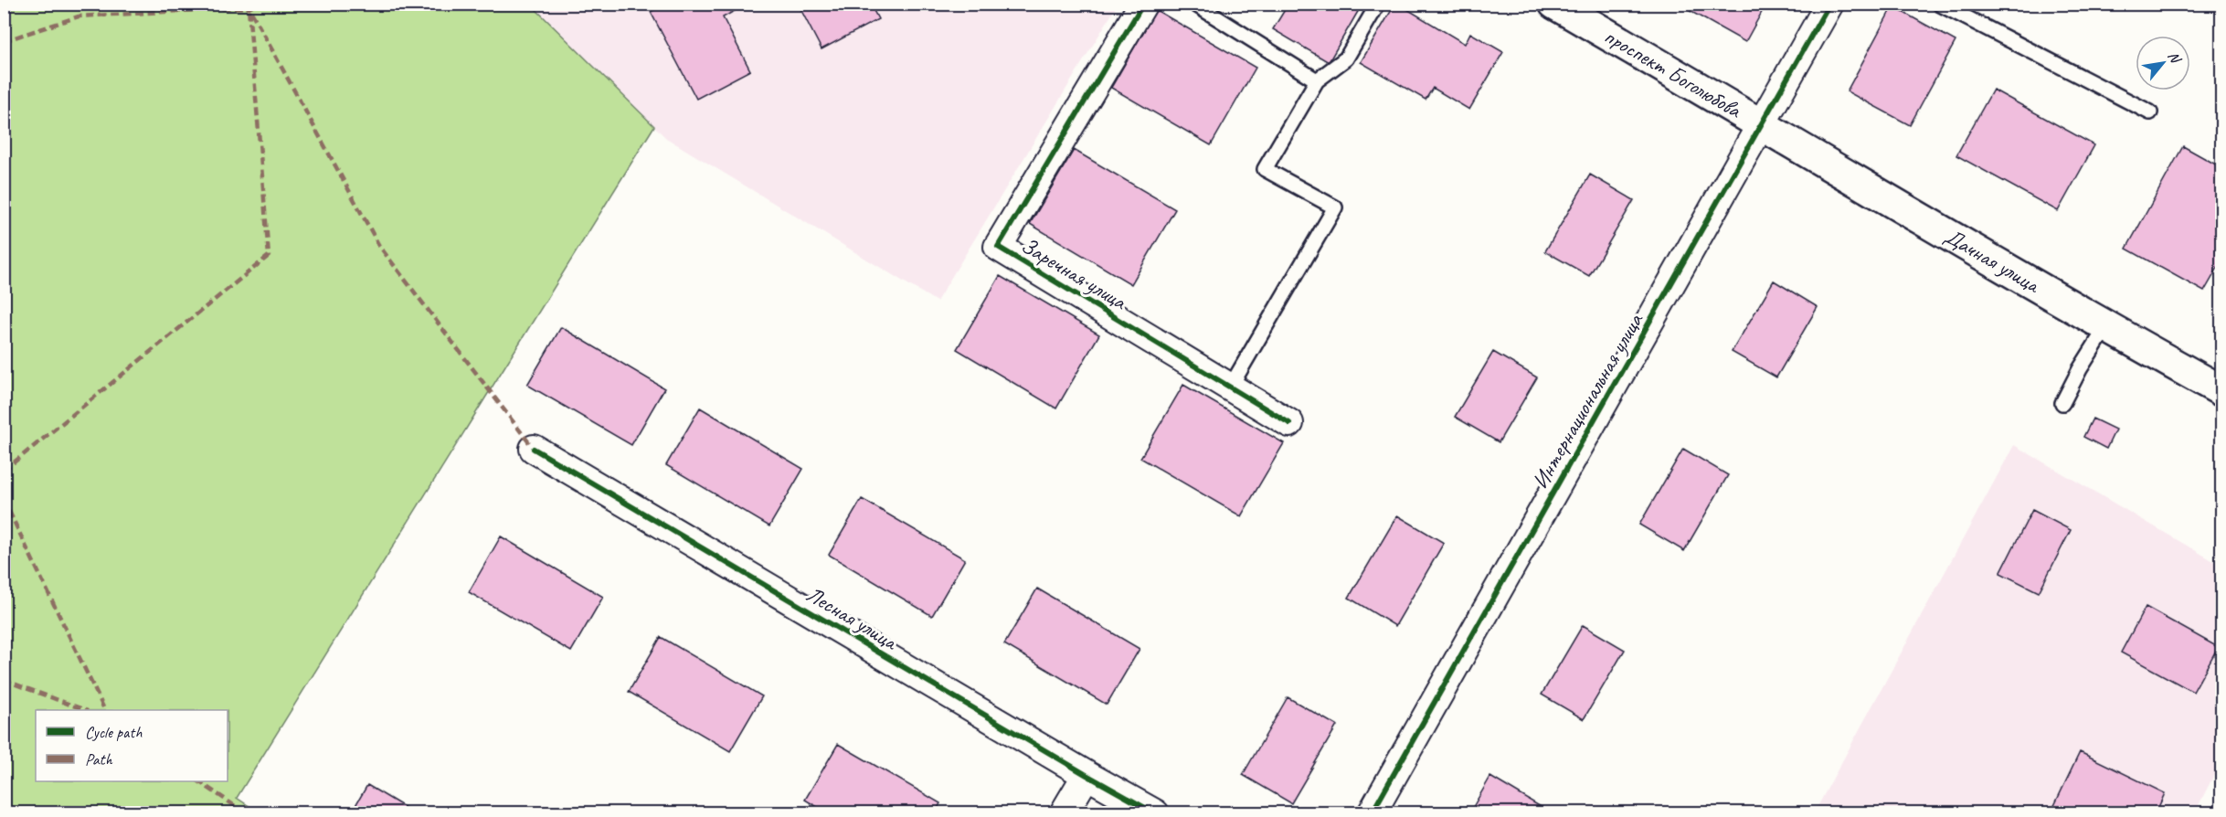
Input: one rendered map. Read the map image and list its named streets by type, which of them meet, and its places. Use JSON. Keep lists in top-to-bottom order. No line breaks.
{"streets":{"main road":["проспект Боголюбова","Дачная улица"],"street":["Заречная улица","Интернациональная улица","Лесная улица"]},"crossings":[["проспект Боголюбова","Дачная улица"],["проспект Боголюбова","Интернациональная улица"],["Дачная улица","Интернациональная улица"]],"legend":["Cycle path","Path"],"north":"top right"}
